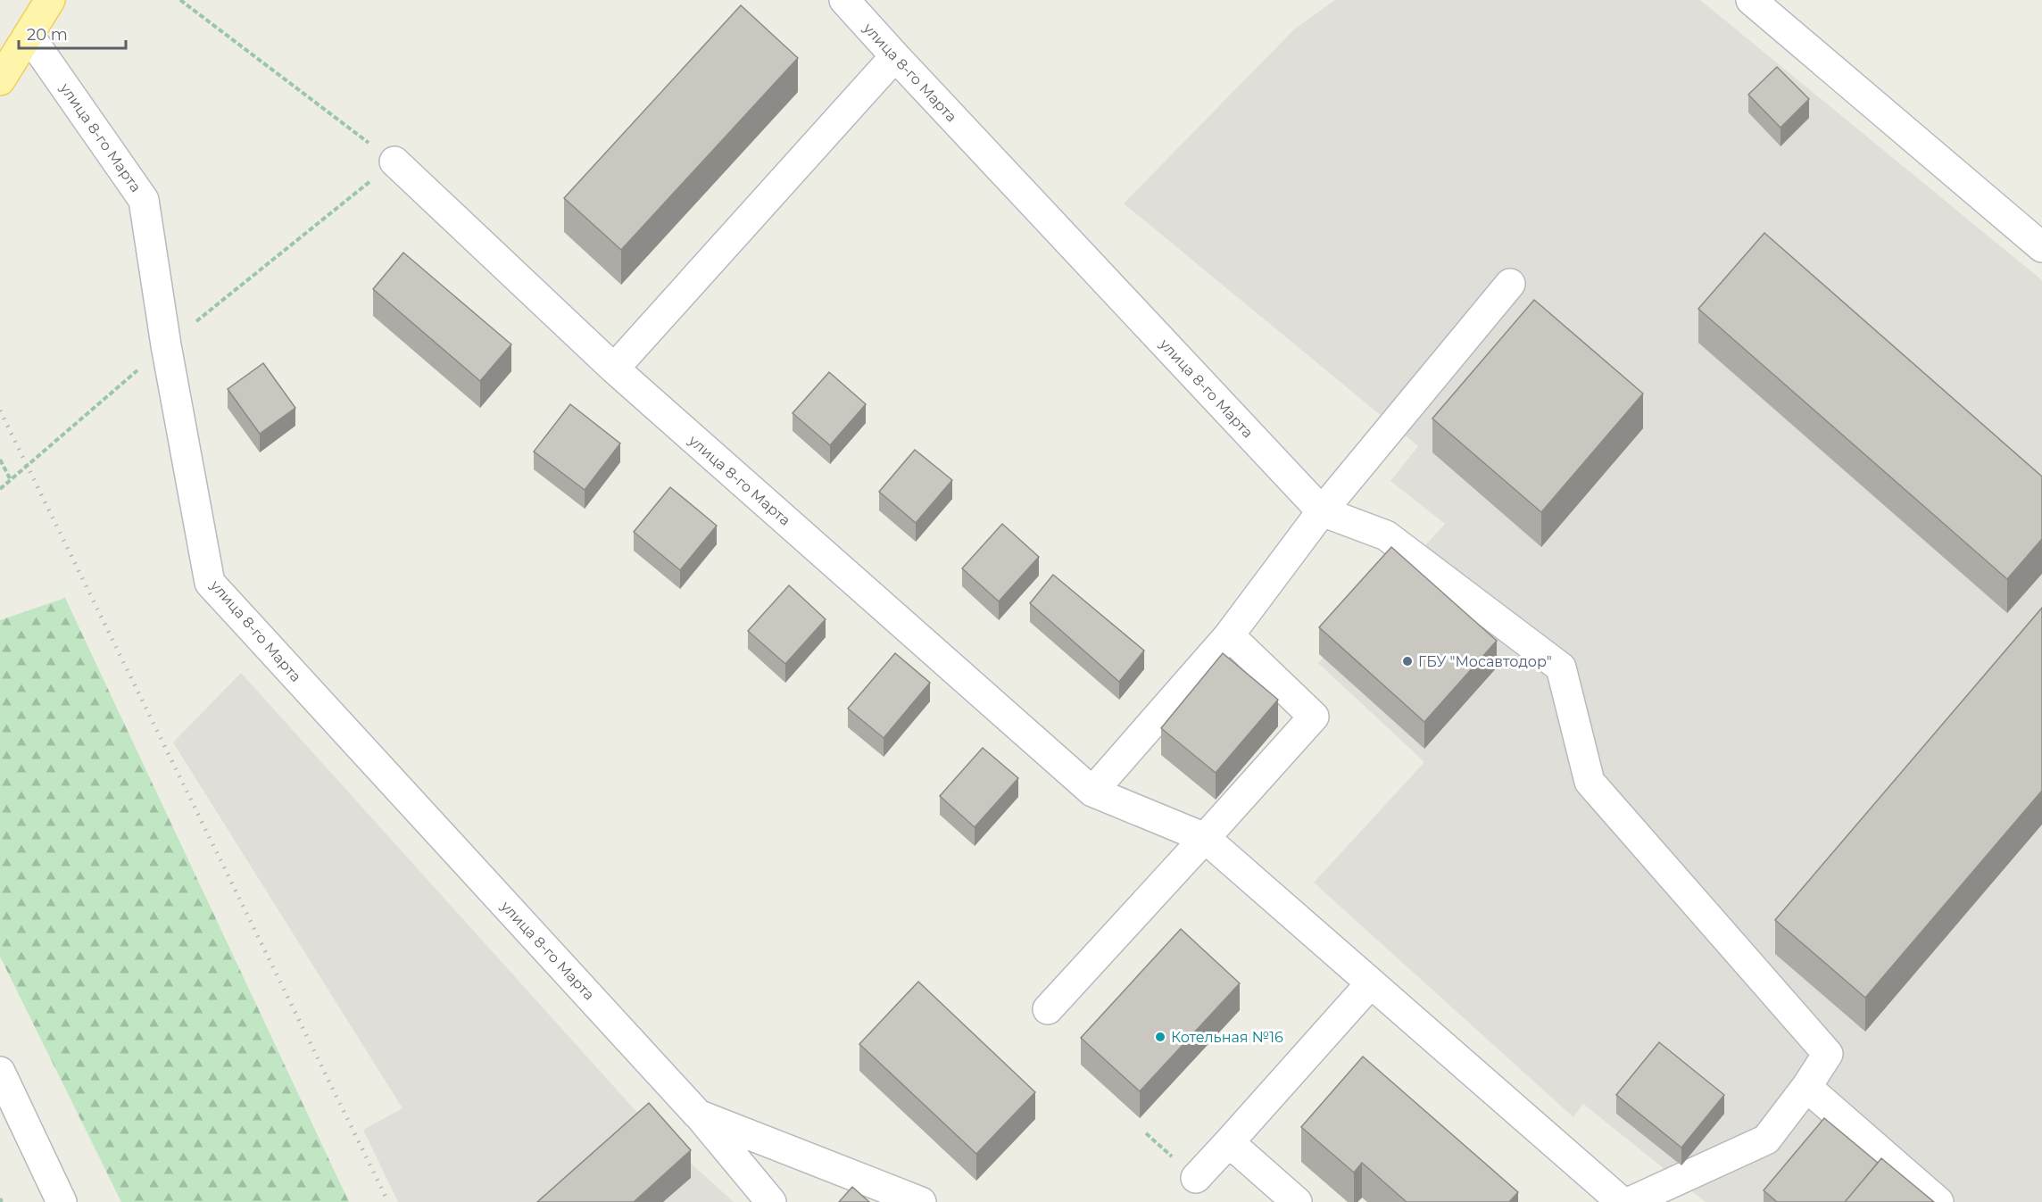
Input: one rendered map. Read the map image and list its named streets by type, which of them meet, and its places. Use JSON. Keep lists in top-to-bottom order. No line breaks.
{"streets":{"street":["улица 8-го Марта"]},"places":["ГБУ \"Мосавтодор\"","Котельная №16"],"scale_bar":"20 m"}
